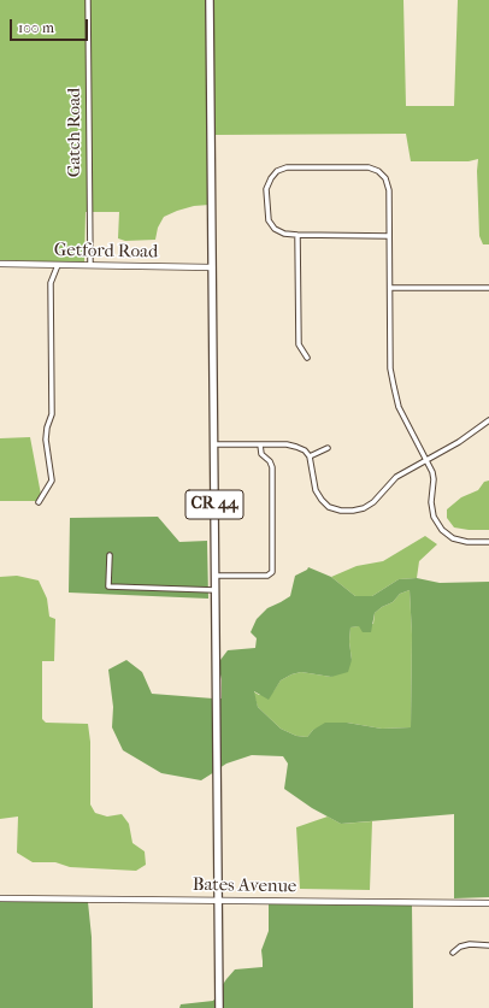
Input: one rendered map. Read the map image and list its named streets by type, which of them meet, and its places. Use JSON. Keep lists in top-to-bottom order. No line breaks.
{"streets":{"main road":["CR 44"],"street":["Gatch Road","Getford Road","Bates Avenue"]},"crossings":[["Gatch Road","Getford Road"],["Getford Road","CR 44"],["CR 44","Bates Avenue"]],"scale_bar":"100 m"}
